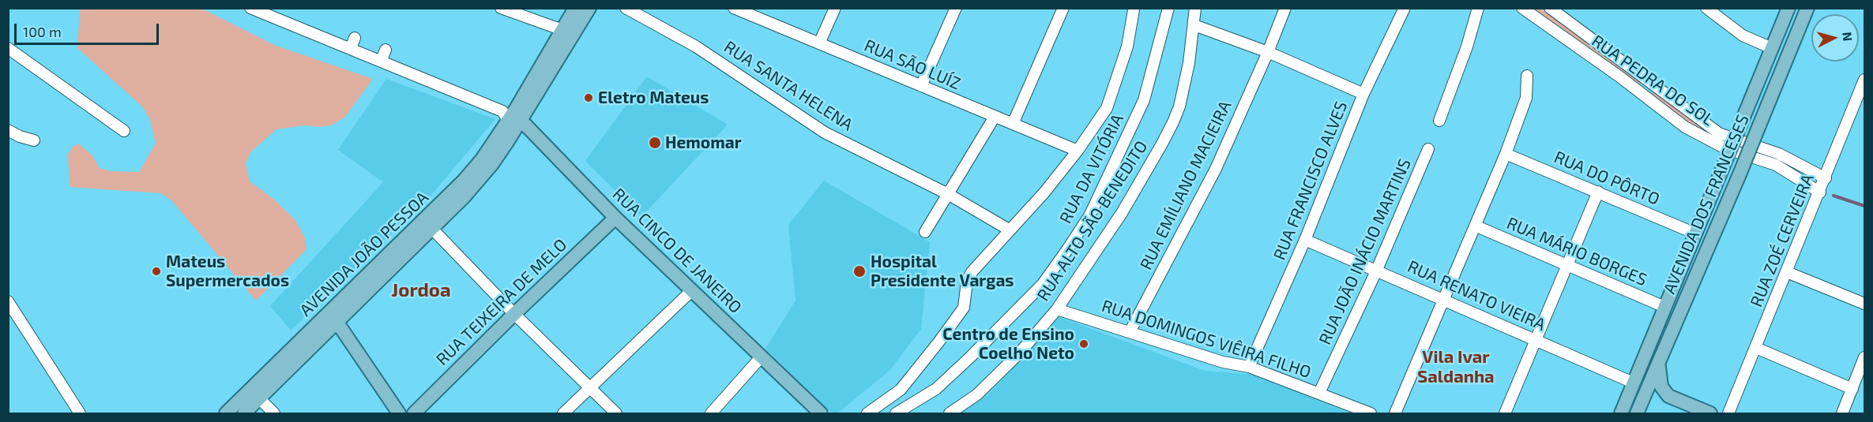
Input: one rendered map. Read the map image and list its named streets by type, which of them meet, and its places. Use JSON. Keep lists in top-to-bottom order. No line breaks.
{"streets":{"main road":["AVENIDA DOS FRANCESES","RUA CINCO DE JANEIRO","AVENIDA JOÃO PESSOA","RUA TEIXEIRA DE MELO"],"street":["RUA SÃO LUÍZ","RUA PEDRA DO SOL","RUA SANTA HELENA","RUA DA VITÓRIA","RUA DO PÔRTO","RUA FRANCISCO ALVES","RUA EMÍLIANO MACIEIRA","RUA ALTO SÃO BENEDITO","RUA ZOÉ CERVEIRA","RUA JOÃO INÁCIO MARTINS","RUA MÁRIO BORGES","RUA RENATO VIEIRA","RUA DOMINGOS VIÊIRA FILHO"]},"crossings":[["RUA PEDRA DO SOL","RUA ZOÉ CERVEIRA"],["RUA DO PÔRTO","AVENIDA DOS FRANCESES"],["RUA FRANCISCO ALVES","RUA RENATO VIEIRA"],["RUA FRANCISCO ALVES","RUA DOMINGOS VIÊIRA FILHO"],["RUA EMÍLIANO MACIEIRA","RUA DOMINGOS VIÊIRA FILHO"],["AVENIDA DOS FRANCESES","RUA MÁRIO BORGES"],["AVENIDA DOS FRANCESES","RUA RENATO VIEIRA"],["RUA ALTO SÃO BENEDITO","RUA DOMINGOS VIÊIRA FILHO"],["RUA CINCO DE JANEIRO","AVENIDA JOÃO PESSOA"],["RUA CINCO DE JANEIRO","RUA TEIXEIRA DE MELO"],["RUA JOÃO INÁCIO MARTINS","RUA RENATO VIEIRA"],["RUA JOÃO INÁCIO MARTINS","RUA DOMINGOS VIÊIRA FILHO"]],"districts":["Jordoa","Vila Ivar Saldanha"],"places":["Eletro Mateus","Hemomar","Mateus Supermercados","Hospital Presidente Vargas","Centro de Ensino Coelho Neto"],"scale_bar":"100 m","north":"right"}
